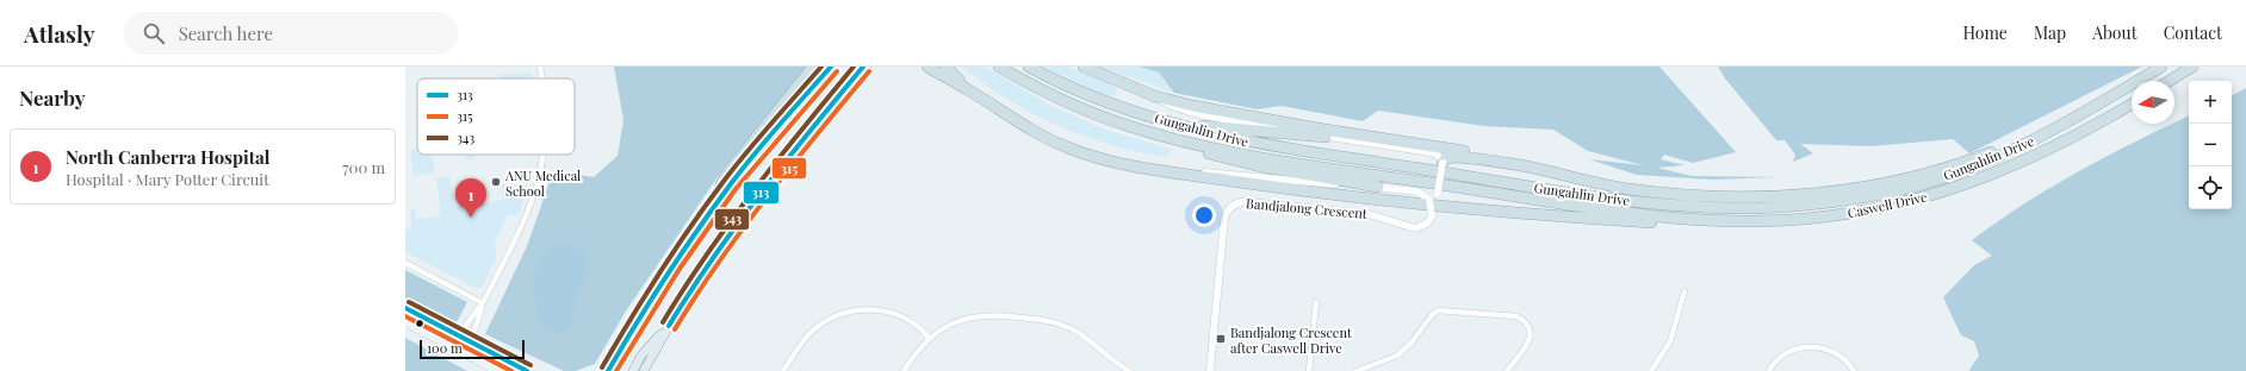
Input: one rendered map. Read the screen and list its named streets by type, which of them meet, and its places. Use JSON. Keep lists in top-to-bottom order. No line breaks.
{"streets":{"highway":["Gungahlin Drive","Caswell Drive"],"street":["Bandjalong Crescent"]},"crossings":[["Gungahlin Drive","Caswell Drive"]],"places":{"other":["ANU Medical School"],"transit":["Bandjalong Crescent after Caswell Drive"]},"lines":["transit line 313","transit line 343","transit line 315"],"legend":["313","315","343"],"scale_bar":"100 m","north":"left","page":{"header":"Atlasly","search":"Search here","nav":["Home","Map","About","Contact"],"heading":"Nearby","map_buttons":["+","−"],"list":[{"mark":"1","name":"North Canberra Hospital","note":"Hospital · Mary Potter Circuit","value":"700 m"}],"pins":"1","scale":"100 m"}}
